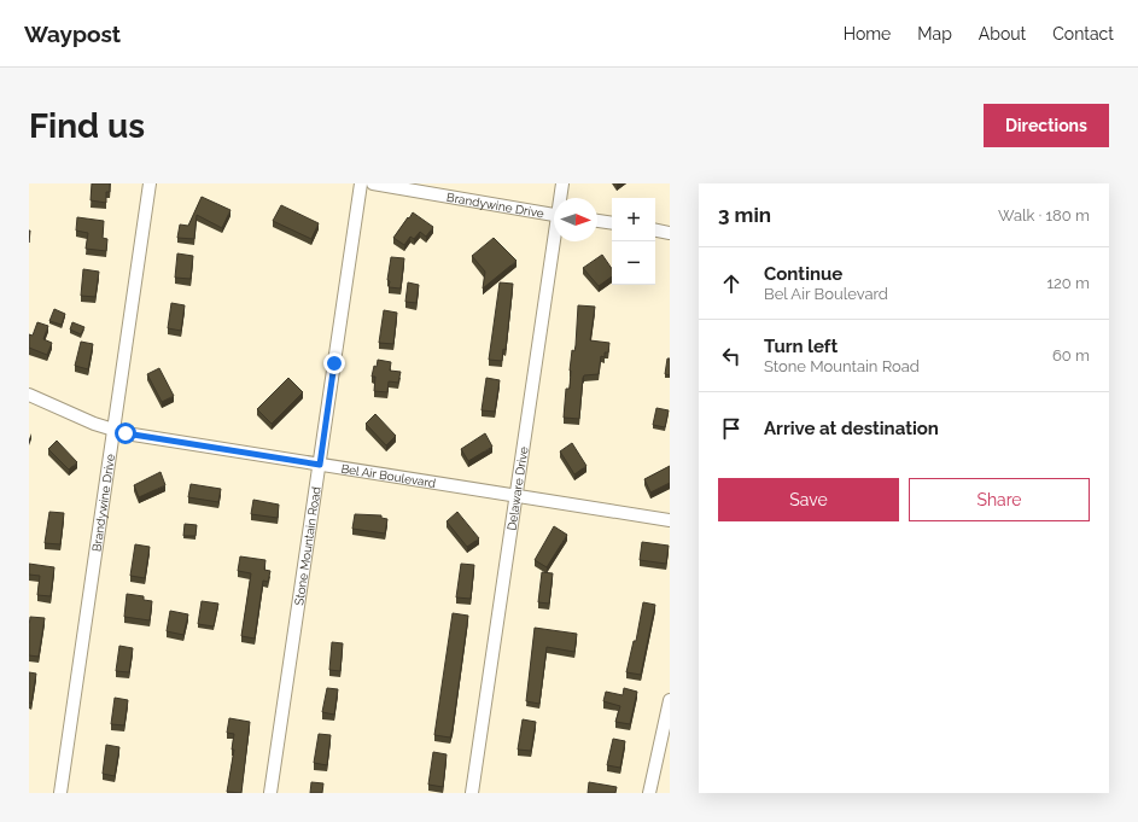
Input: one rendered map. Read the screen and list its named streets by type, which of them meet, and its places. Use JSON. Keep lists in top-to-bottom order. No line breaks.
{"streets":{"street":["Brandywine Drive","Bel Air Boulevard","Delaware Drive","Stone Mountain Road"]},"crossings":[["Brandywine Drive","Bel Air Boulevard"],["Bel Air Boulevard","Delaware Drive"],["Bel Air Boulevard","Stone Mountain Road"]],"north":"right","page":{"header":"Waypost","nav":["Home","Map","About","Contact"],"buttons":["Directions",["Save","Share"]],"title":"Find us","heading":["3 min","Walk · 180 m"],"map_buttons":["+","−"],"list":[["Continue","Bel Air Boulevard","120 m"],["Turn left","Stone Mountain Road","60 m"],"Arrive at destination"]}}
